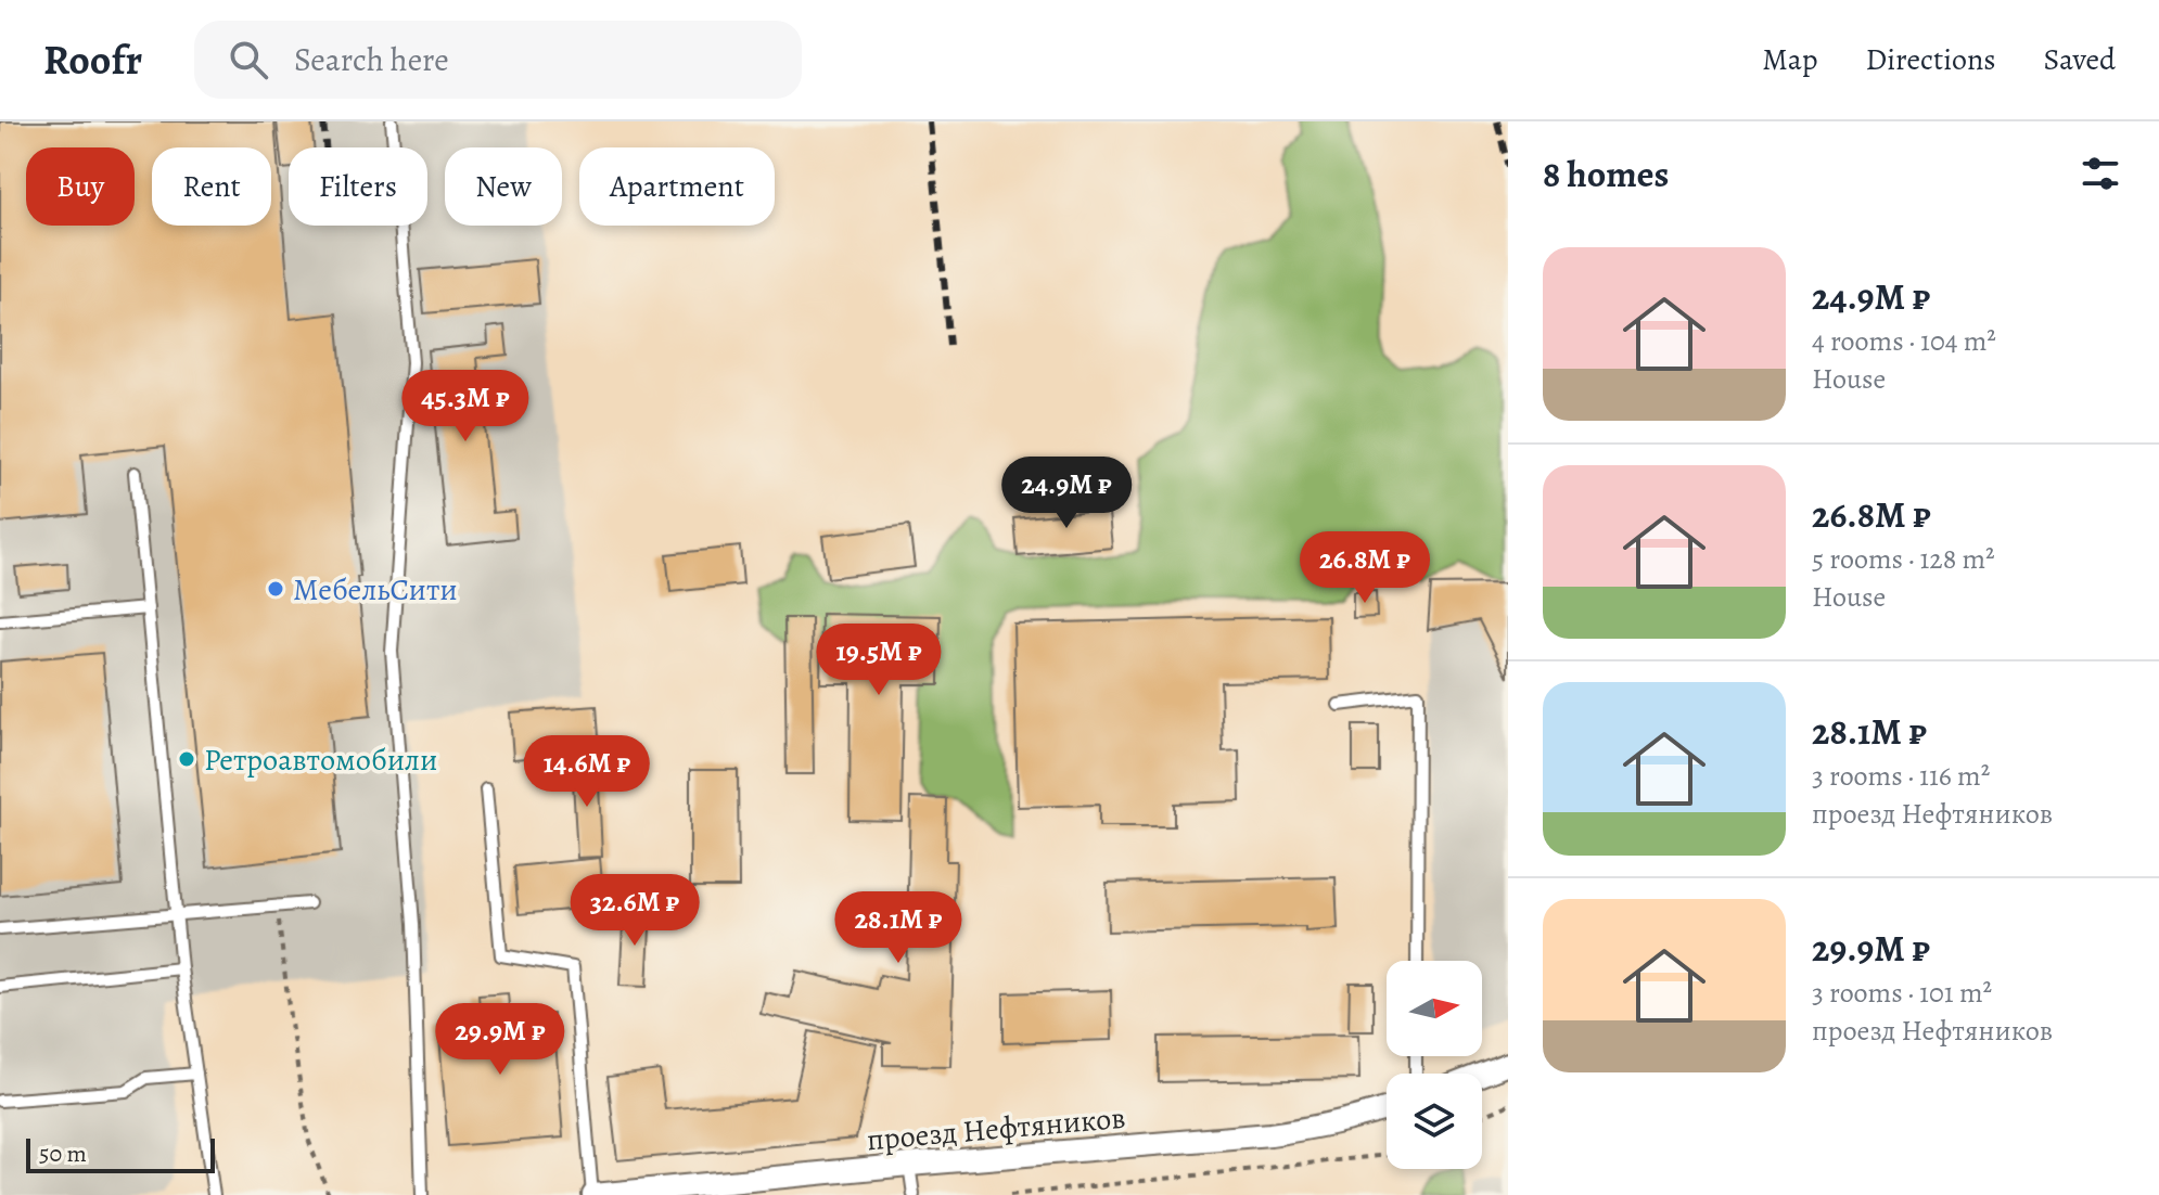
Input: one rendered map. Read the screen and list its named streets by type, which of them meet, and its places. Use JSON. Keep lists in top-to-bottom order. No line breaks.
{"streets":{"street":["проезд Нефтяников"]},"places":["МебельСити","Ретроавтомобили"],"scale_bar":"50 m","north":"right","page":{"header":"Roofr","search":"Search here","nav":["Map","Directions","Saved"],"heading":"8 homes","chip":["Buy","Rent","Filters","New","Apartment"],"list":[{"name":"24.9M ₽","note":"4 rooms · 104 m² · House"},{"name":"26.8M ₽","note":"5 rooms · 128 m² · House"},{"name":"28.1M ₽","note":"3 rooms · 116 m² · проезд Нефтяников"},{"name":"29.9M ₽","note":"3 rooms · 101 m² · проезд Нефтяников"}],"price":["45.3M ₽","24.9M ₽","26.8M ₽","19.5M ₽","14.6M ₽","32.6M ₽","28.1M ₽","29.9M ₽"],"scale":"50 m"}}
